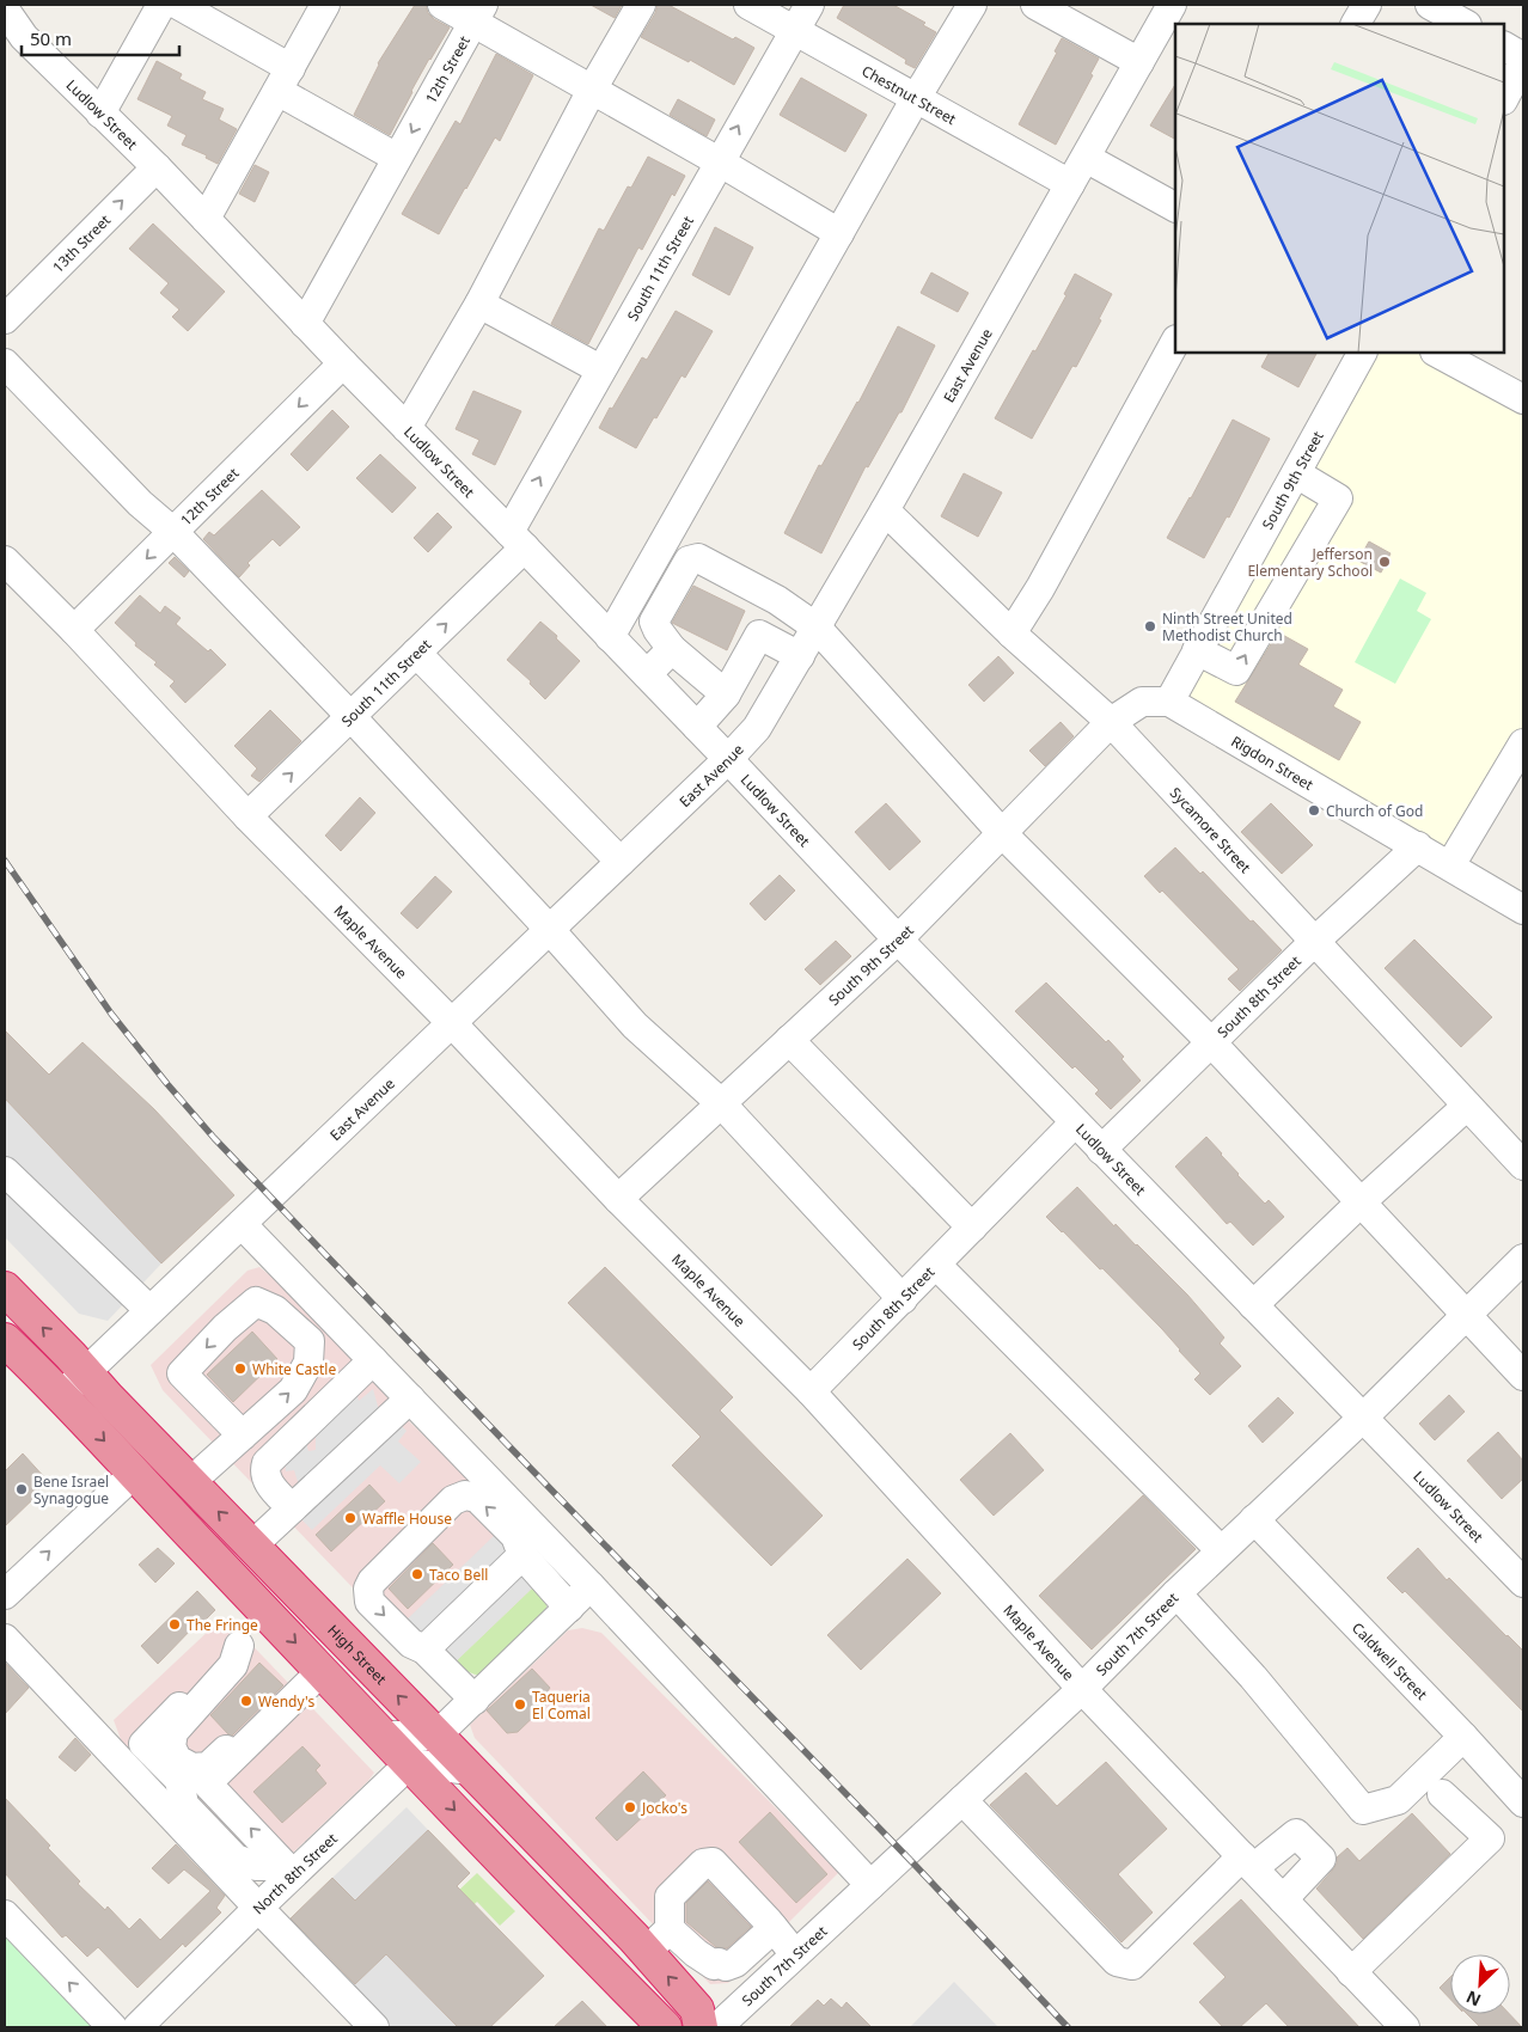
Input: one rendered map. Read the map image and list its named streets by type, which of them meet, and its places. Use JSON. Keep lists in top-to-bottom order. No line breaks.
{"streets":{"highway":["High Street"],"street":["12th Street","Chestnut Street","Ludlow Street","13th Street","South 11th Street","East Avenue","South 9th Street","Rigdon Street","Sycamore Street","Maple Avenue","South 8th Street","South 7th Street","Caldwell Street","North 8th Street"]},"crossings":[["12th Street","Ludlow Street"],["12th Street","Maple Avenue"],["Chestnut Street","South 11th Street"],["Chestnut Street","East Avenue"],["Ludlow Street","13th Street"],["Ludlow Street","South 11th Street"],["Ludlow Street","East Avenue"],["Ludlow Street","South 9th Street"],["Ludlow Street","South 8th Street"],["Ludlow Street","South 7th Street"],["South 11th Street","Maple Avenue"],["East Avenue","Sycamore Street"],["East Avenue","Maple Avenue"],["East Avenue","High Street"],["South 9th Street","Rigdon Street"],["South 9th Street","Sycamore Street"],["South 9th Street","Maple Avenue"],["Rigdon Street","South 8th Street"],["Sycamore Street","South 8th Street"],["Maple Avenue","South 8th Street"],["Maple Avenue","South 7th Street"],["South 7th Street","Caldwell Street"]],"one_way":["13th Street"],"places":["Jefferson Elementary School","Ninth Street United Methodist Church","Church of God","White Castle","Bene Israel Synagogue","Waffle House","Taco Bell","The Fringe","Wendy's","Taqueria El Comal","Jocko's"],"scale_bar":"50 m","north":"bottom left"}
